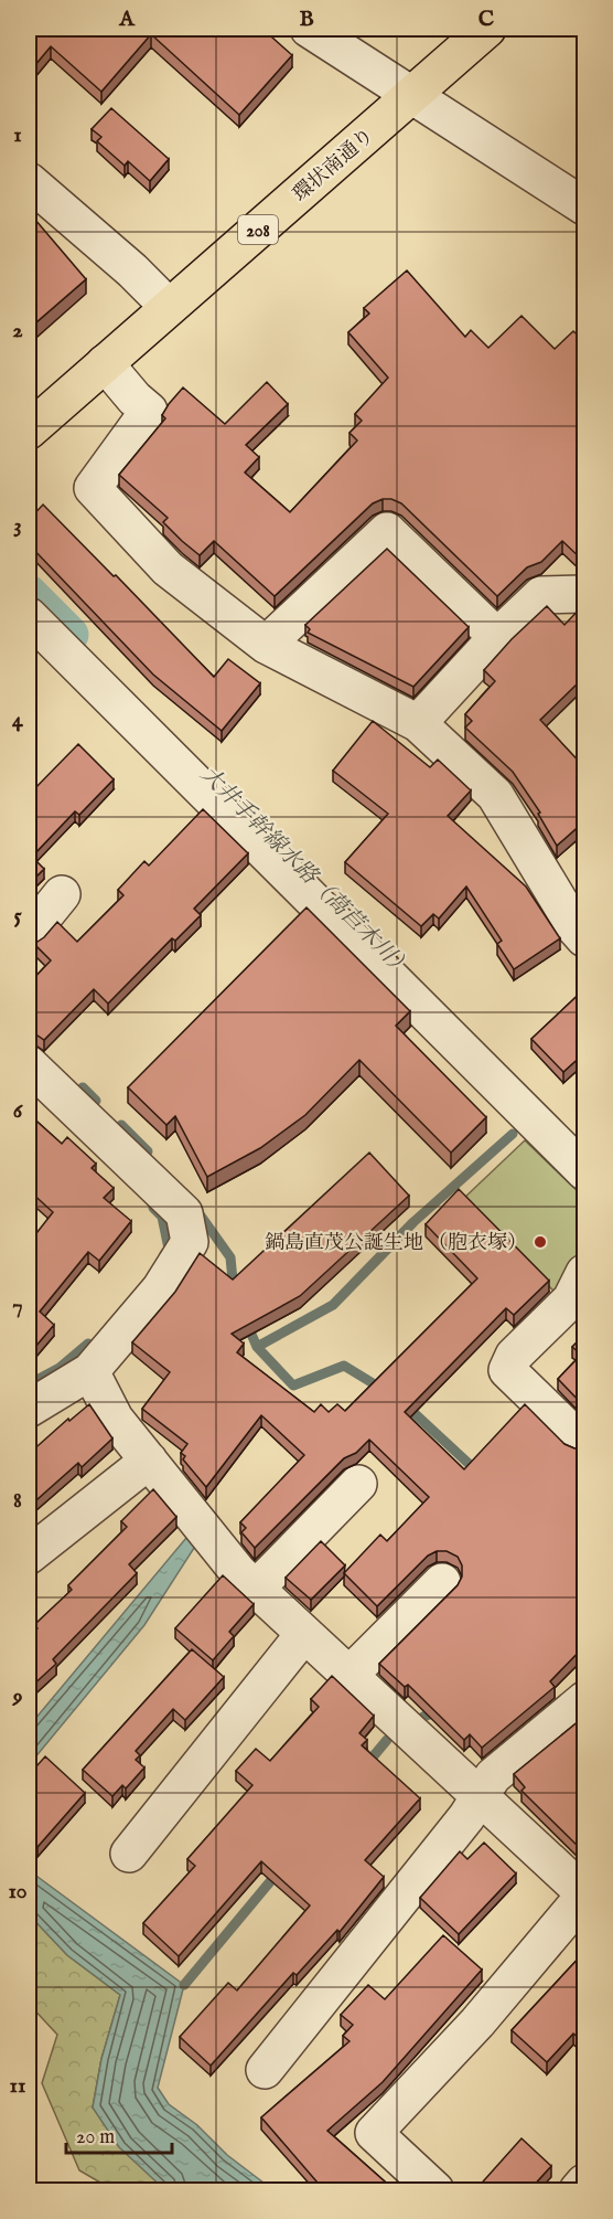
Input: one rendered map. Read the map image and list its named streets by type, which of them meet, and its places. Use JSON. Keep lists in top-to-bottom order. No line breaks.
{"streets":{"highway":["環状南通り","208"]},"water":["大井手幹線水路（萵苣木川）"],"places":["鍋島直茂公誕生地 （胞衣塚）"],"scale_bar":"20 m","grid":{"columns":["A","B","C"],"rows":["1","2","3","4","5","6","7","8","9","10","11"]}}
